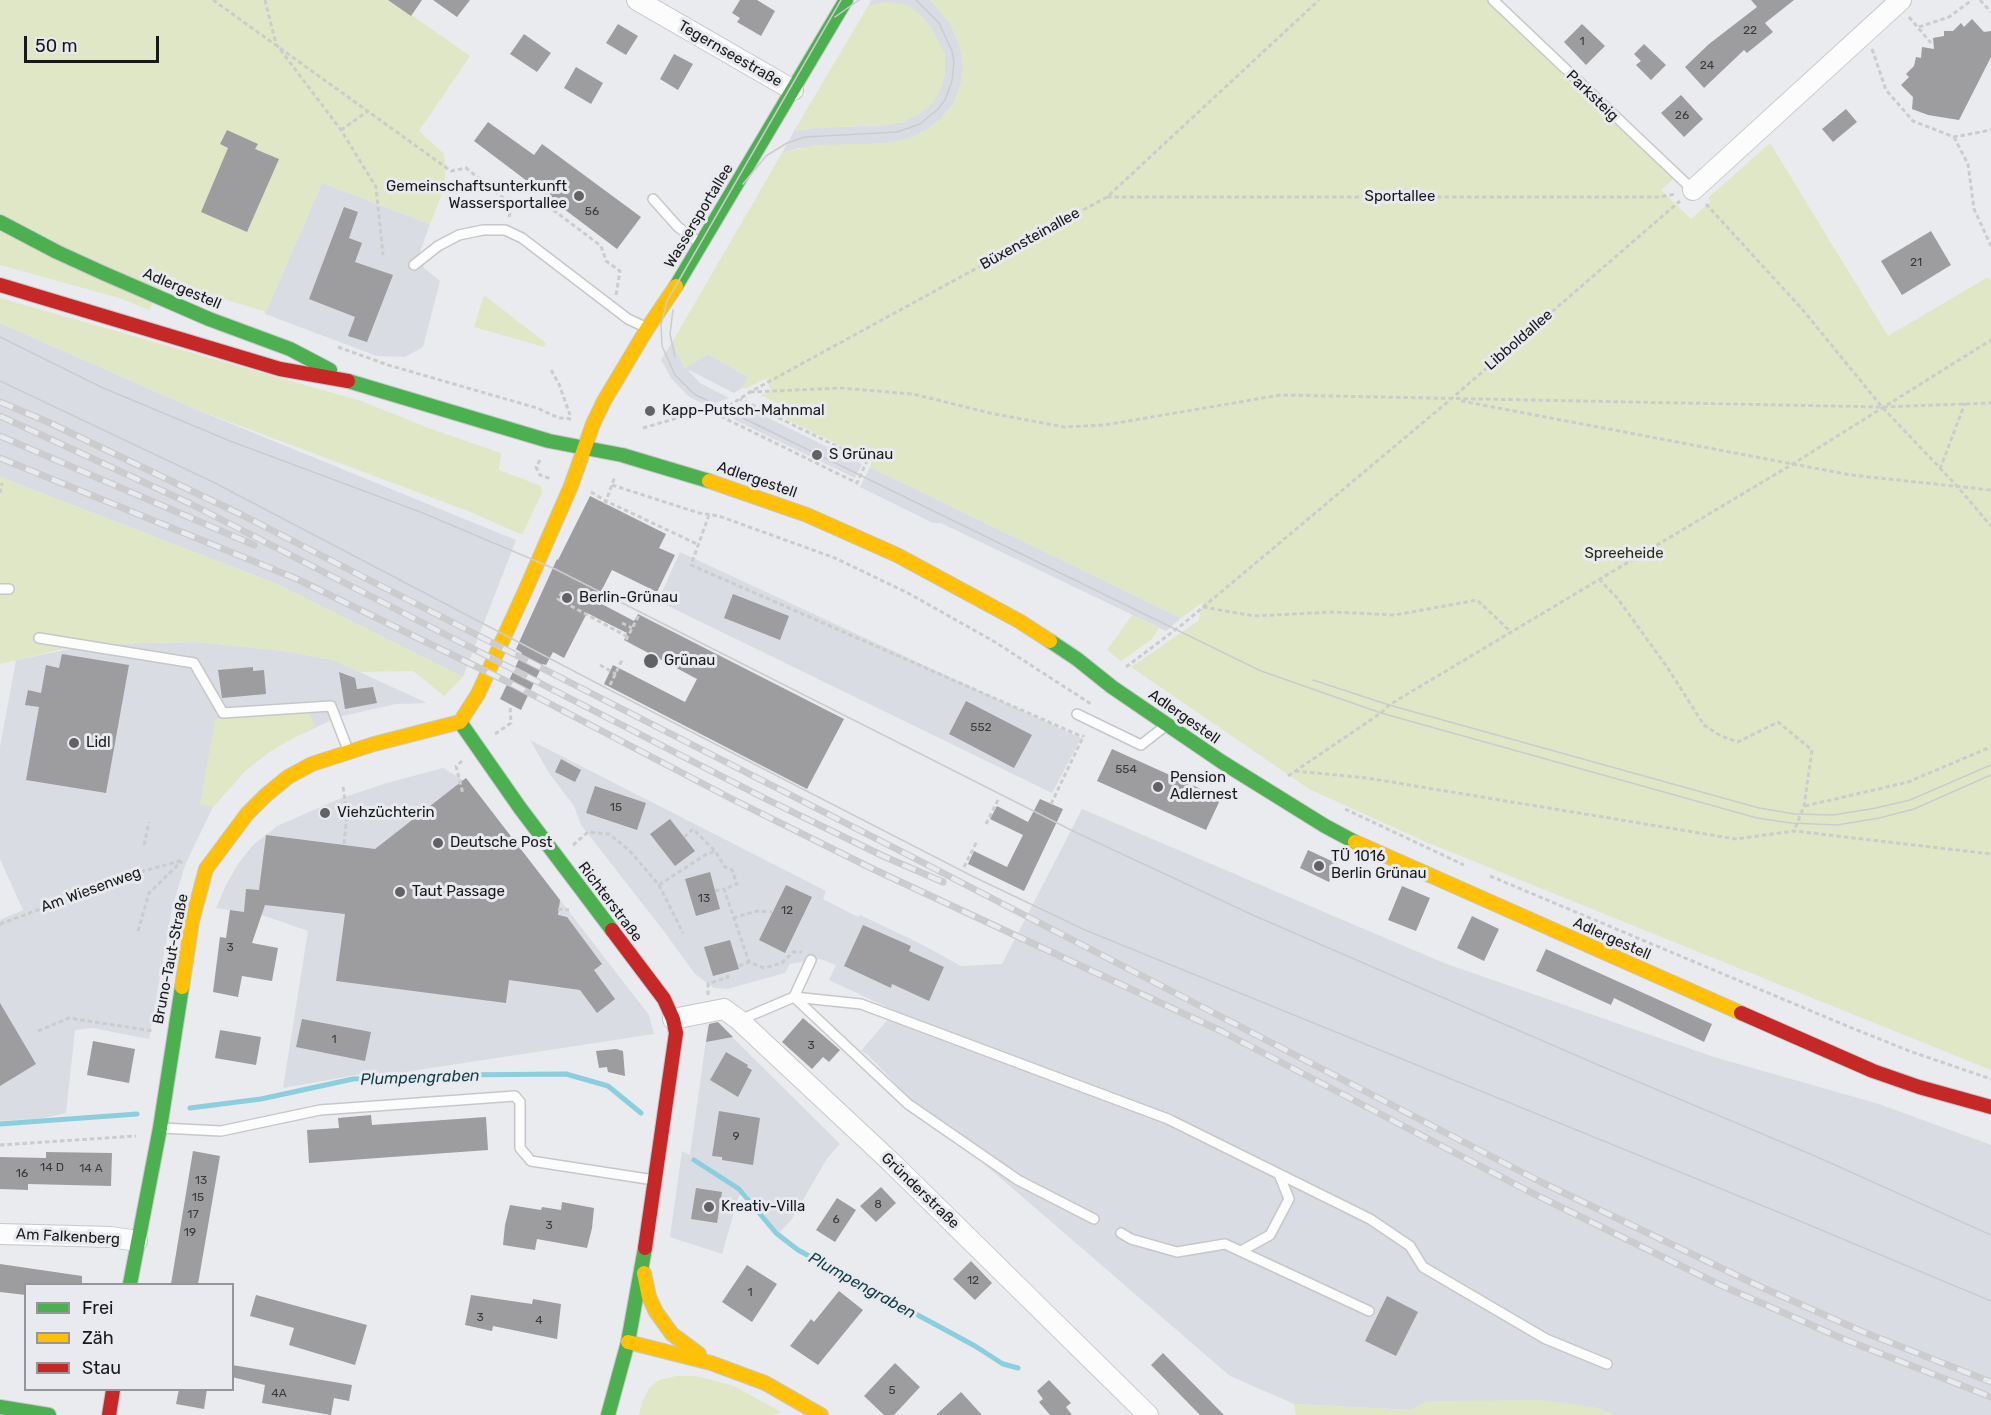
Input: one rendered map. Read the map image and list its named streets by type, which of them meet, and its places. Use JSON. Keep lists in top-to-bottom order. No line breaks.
{"streets":{"main road":["Wassersportallee","Adlergestell","Richterstraße","Bruno-Taut-Straße"],"street":["Tegernseestraße","Gründerstraße","Am Falkenberg"],"lane":["Parksteig"],"path":["Sportallee","Büxensteinallee","Libboldallee","Am Wiesenweg"]},"crossings":[["Tegernseestraße","Wassersportallee"],["Parksteig","Sportallee"],["Parksteig","Libboldallee"],["Sportallee","Büxensteinallee"],["Sportallee","Libboldallee"],["Wassersportallee","Adlergestell"],["Richterstraße","Bruno-Taut-Straße"],["Richterstraße","Gründerstraße"],["Bruno-Taut-Straße","Am Falkenberg"]],"water":["Plumpengraben"],"parks":["Spreeheide"],"places":["Gemeinschaftsunterkunft Wassersportallee","Kapp-Putsch-Mahnmal","S Grünau","Berlin-Grünau","Grünau","Lidl","Pension Adlernest","Viehzüchterin","Deutsche Post","TÜ 1016 Berlin Grünau","Taut Passage","Kreativ-Villa"],"house_numbers":["22","1","24","26","56","21","552","554","15","13","12","3","1","3","9","14 D","14 A","16","13","15","8","17","6","3","19","12","1","3","4","5","4A"],"legend":["Frei","Zäh","Stau"],"scale_bar":"50 m"}
